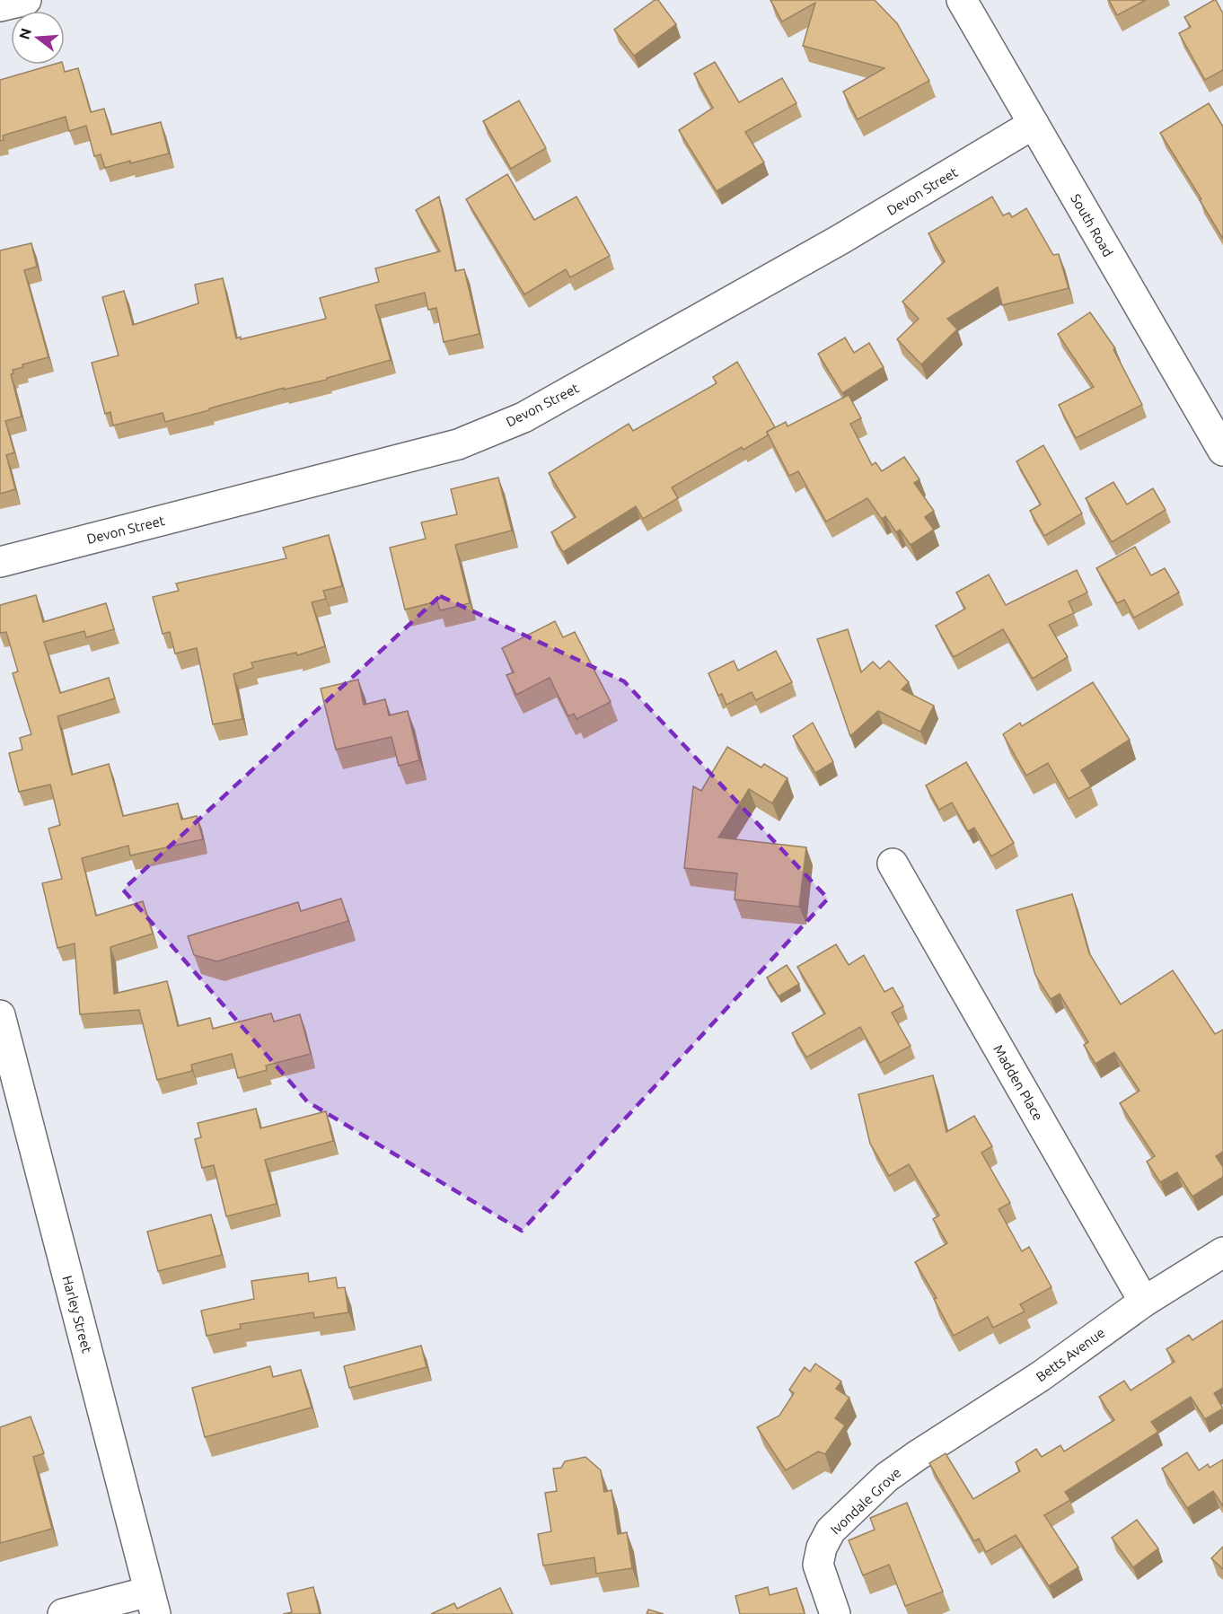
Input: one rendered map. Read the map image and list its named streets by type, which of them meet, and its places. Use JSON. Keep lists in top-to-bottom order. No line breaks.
{"streets":{"street":["Devon Street","South Road","Madden Place","Harley Street","Betts Avenue","Ivondale Grove"]},"crossings":[["Devon Street","South Road"],["Madden Place","Betts Avenue"],["Betts Avenue","Ivondale Grove"]],"north":"left"}
